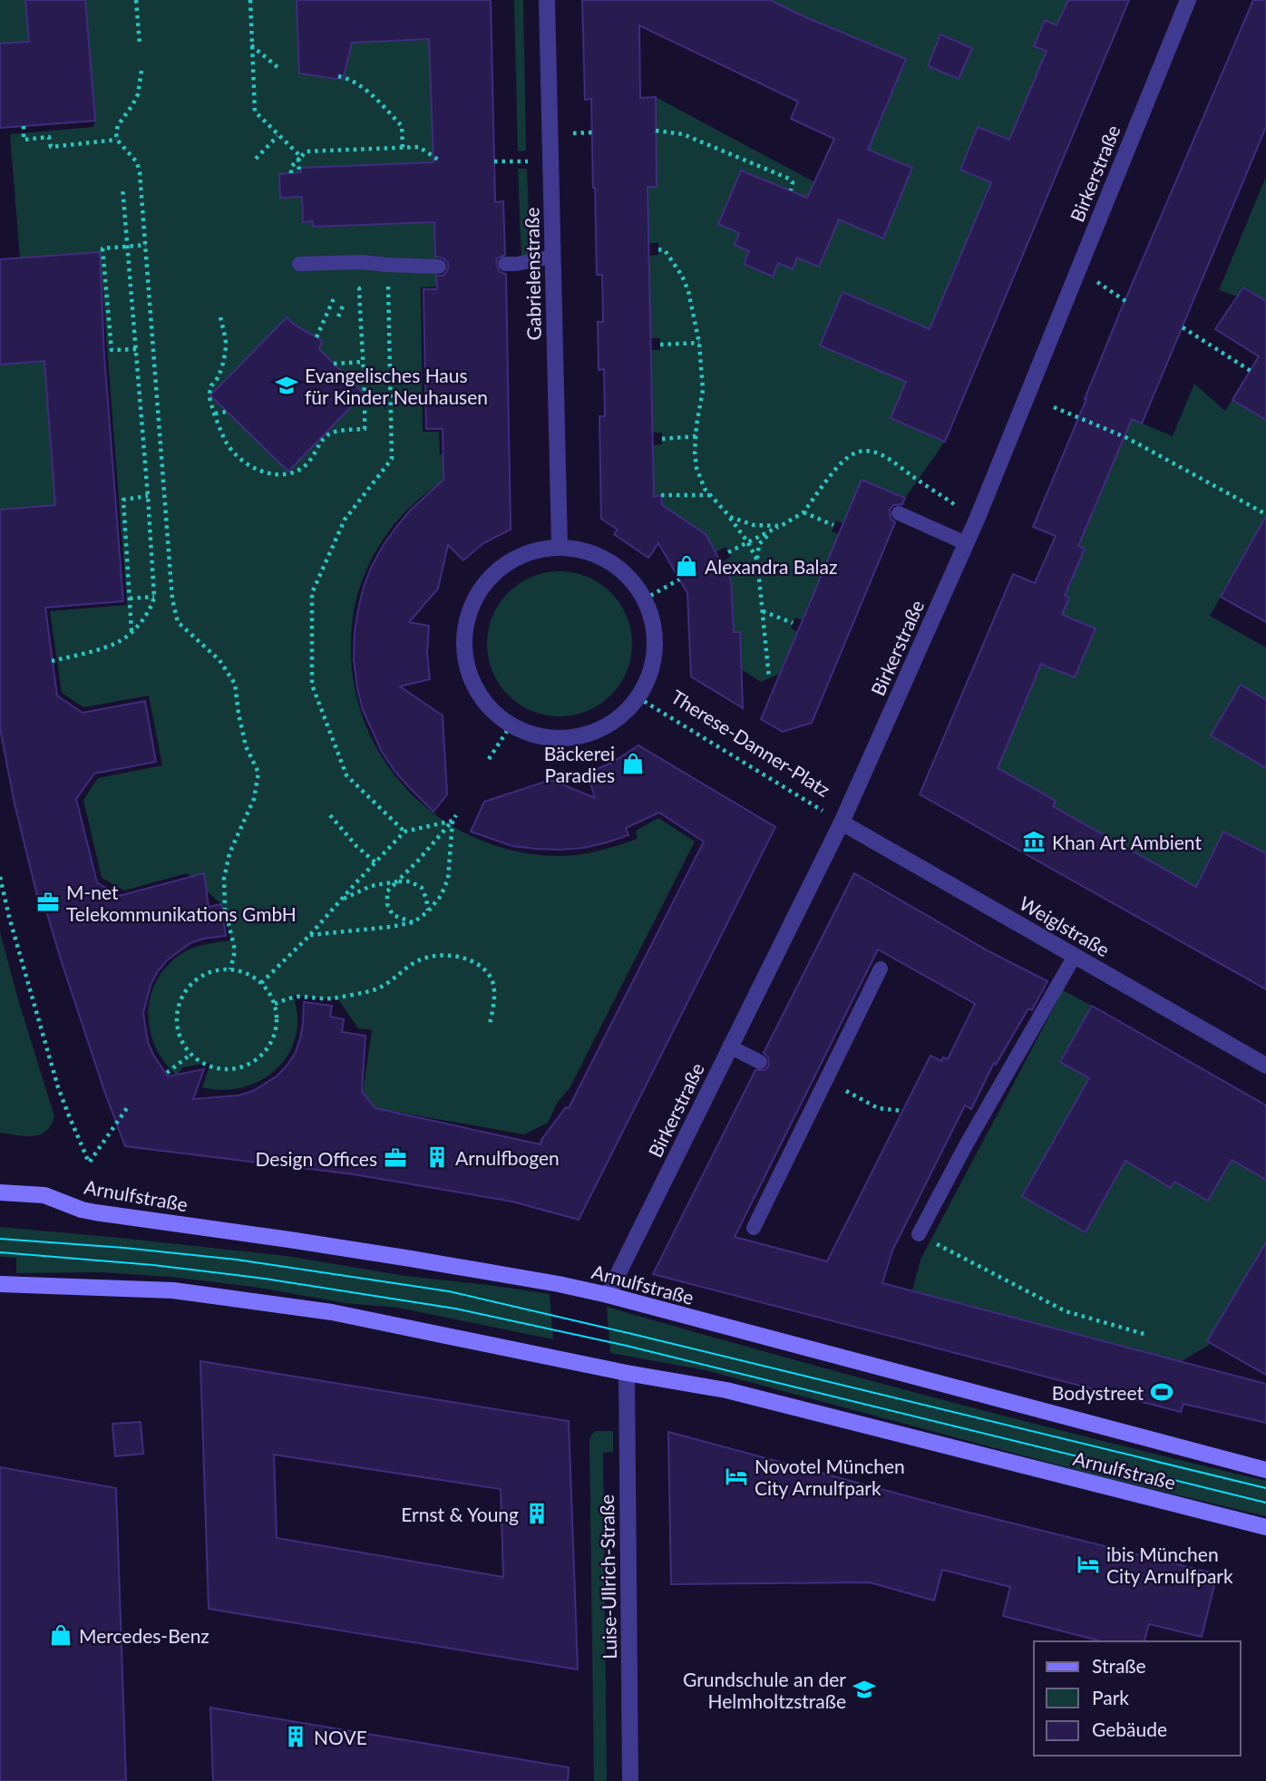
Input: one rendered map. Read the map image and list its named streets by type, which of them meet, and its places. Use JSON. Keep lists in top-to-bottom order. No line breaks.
{"streets":{"main road":["Arnulfstraße"],"street":["Birkerstraße","Gabrielenstraße","Weiglstraße","Luise-Ullrich-Straße"],"path":["Therese-Danner-Platz"]},"crossings":[["Birkerstraße","Therese-Danner-Platz"],["Birkerstraße","Weiglstraße"],["Birkerstraße","Arnulfstraße"],["Gabrielenstraße","Therese-Danner-Platz"],["Therese-Danner-Platz","Weiglstraße"],["Arnulfstraße","Luise-Ullrich-Straße"]],"places":{"school or university":["Evangelisches Haus für Kinder Neuhausen","Grundschule an der Helmholtzstraße"],"shop":["Alexandra Balaz","Bäckerei Paradies","Mercedes-Benz"],"museum":["Khan Art Ambient"],"office":["M-net Telekommunikations GmbH","Design Offices"],"building":["Arnulfbogen","Ernst & Young","NOVE"],"sports":["Bodystreet"],"hotel":["Novotel München City Arnulfpark","ibis München City Arnulfpark"]},"legend":["Straße","Park","Gebäude"]}
